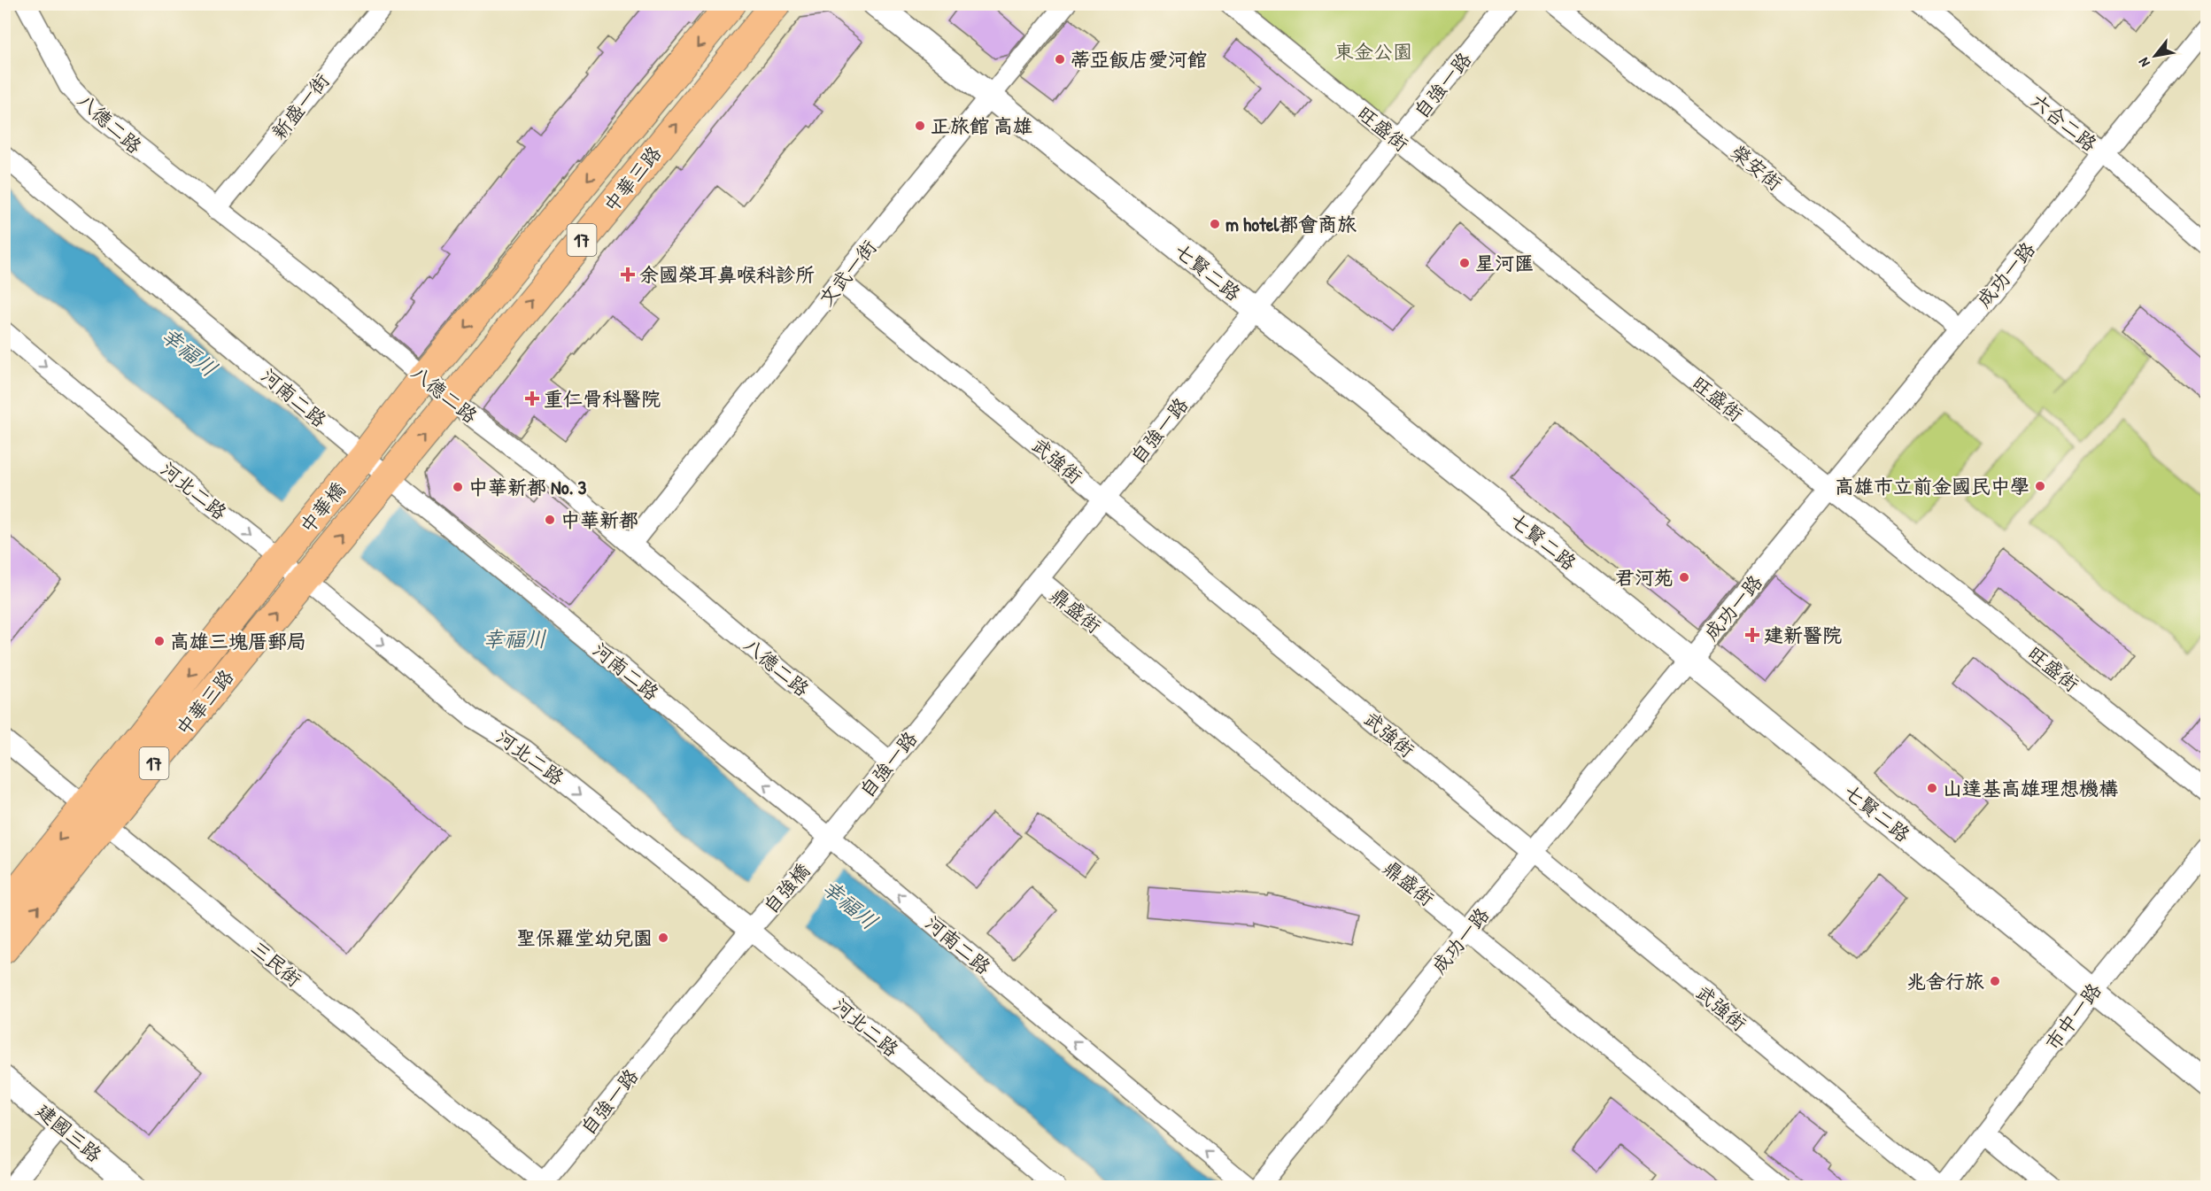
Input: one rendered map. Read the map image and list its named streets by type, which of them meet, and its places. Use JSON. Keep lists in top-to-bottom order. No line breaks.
{"streets":{"main road":["中華三路","17","中華橋"],"street":["自強一路","新盛一街","六合二路","八德二路","旺盛街","榮安街","七賢二路","文武一街","成功一路","河南二路","武強街","河北二路","鼎盛街","自強橋","三民街","市中一路","建國三路"]},"crossings":[["自強一路","八德二路"],["自強一路","旺盛街"],["自強一路","七賢二路"],["自強一路","河南二路"],["自強一路","武強街"],["自強一路","河北二路"],["自強一路","鼎盛街"],["自強一路","自強橋"],["自強一路","三民街"],["新盛一街","八德二路"],["六合二路","成功一路"],["八德二路","中華三路"],["八德二路","文武一街"],["旺盛街","成功一路"],["榮安街","成功一路"],["中華三路","河南二路"],["中華三路","河北二路"],["中華三路","中華橋"],["中華三路","三民街"],["七賢二路","文武一街"],["七賢二路","成功一路"],["七賢二路","市中一路"],["文武一街","武強街"],["成功一路","武強街"],["成功一路","鼎盛街"],["河南二路","中華橋"],["河北二路","中華橋"],["河北二路","自強橋"]],"one_way":["河南二路","河北二路"],"water":["幸福川"],"parks":["東金公園"],"places":{"other":["蒂亞飯店愛河館","正旅館 高雄","m hotel都會商旅","星河匯","高雄市立前金國民中學","中華新都 No. 3","中華新都","君河苑","高雄三塊厝郵局","山達基高雄理想機構","聖保羅堂幼兒園","兆舍行旅"],"health":["余國榮耳鼻喉科診所","重仁骨科醫院","建新醫院"]},"north":"bottom left"}
